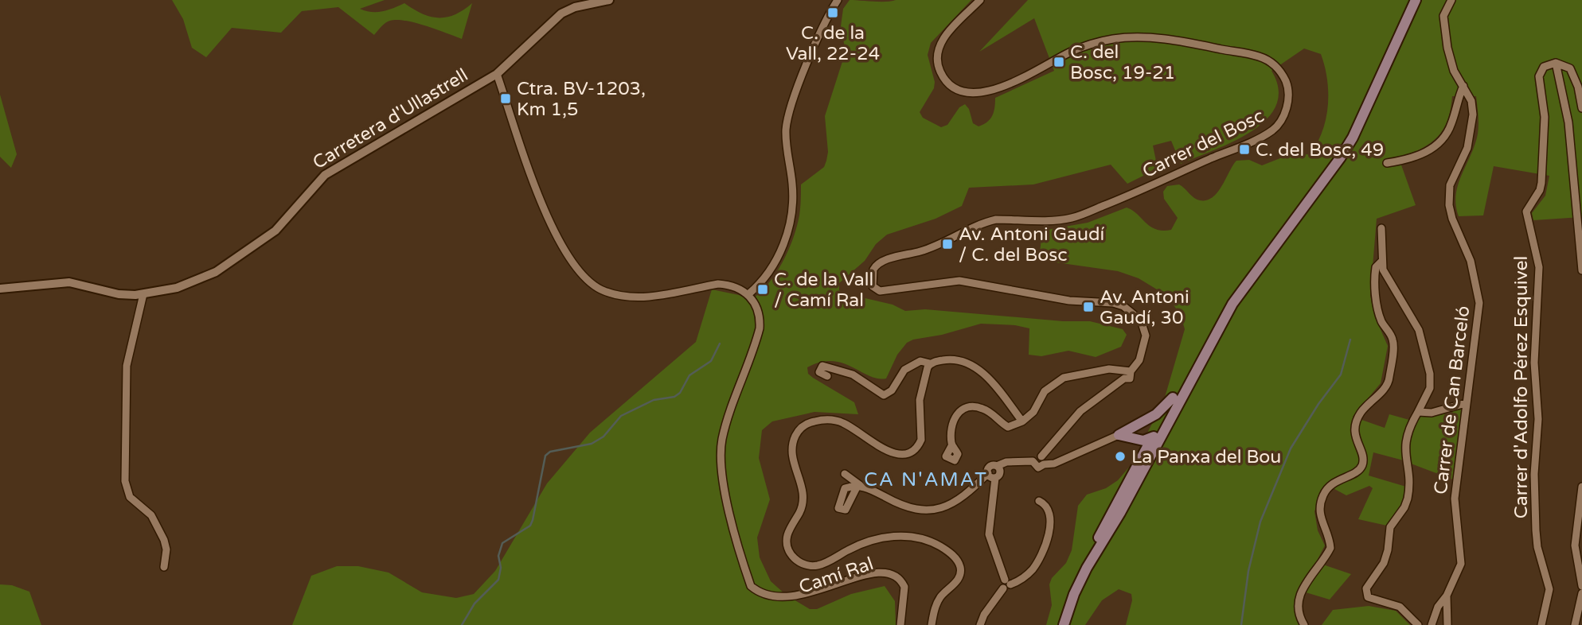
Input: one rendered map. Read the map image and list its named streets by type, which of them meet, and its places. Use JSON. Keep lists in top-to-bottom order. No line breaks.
{"streets":{"street":["Carretera d'Ullastrell","Carrer del Bosc","Carrer d'Adolfo Pérez Esquivel","Carrer de Can Barceló","Camí Ral"]},"districts":["CA N'AMAT"],"places":{"transit":["C. de la Vall, 22-24","C. del Bosc, 19-21","Ctra. BV-1203, Km 1,5","C. del Bosc, 49","Av. Antoni Gaudí / C. del Bosc","C. de la Vall / Camí Ral","Av. Antoni Gaudí, 30"],"other":["La Panxa del Bou"]}}
